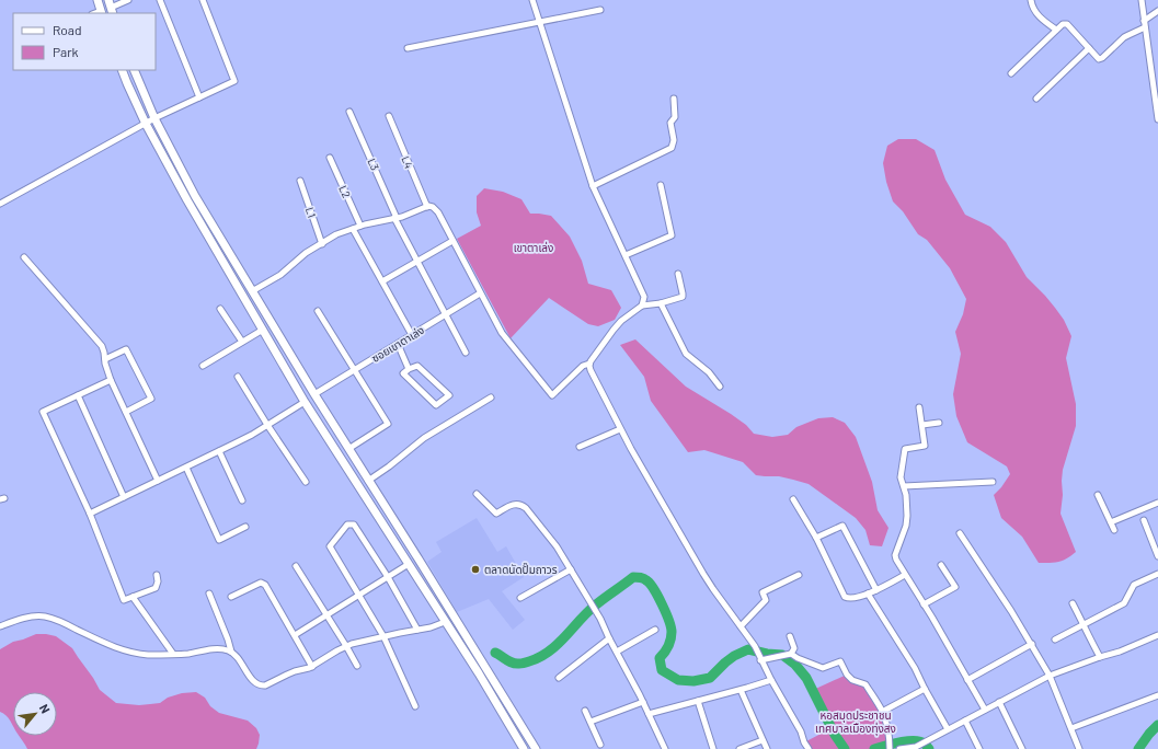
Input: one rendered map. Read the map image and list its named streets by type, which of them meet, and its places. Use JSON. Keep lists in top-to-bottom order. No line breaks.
{"streets":{"street":["L4","L3","L2","L1","ซอยเขาตาเล่ง"]},"crossings":[["L3","ซอยเขาตาเล่ง"]],"parks":["เขาตาเล่ง","หอสมุดประชาชน เทศบาลเมืองทุ่งสง"],"places":["ตลาดนัดปั๊มถาวร"],"legend":["Road","Park"],"north":"top right"}
